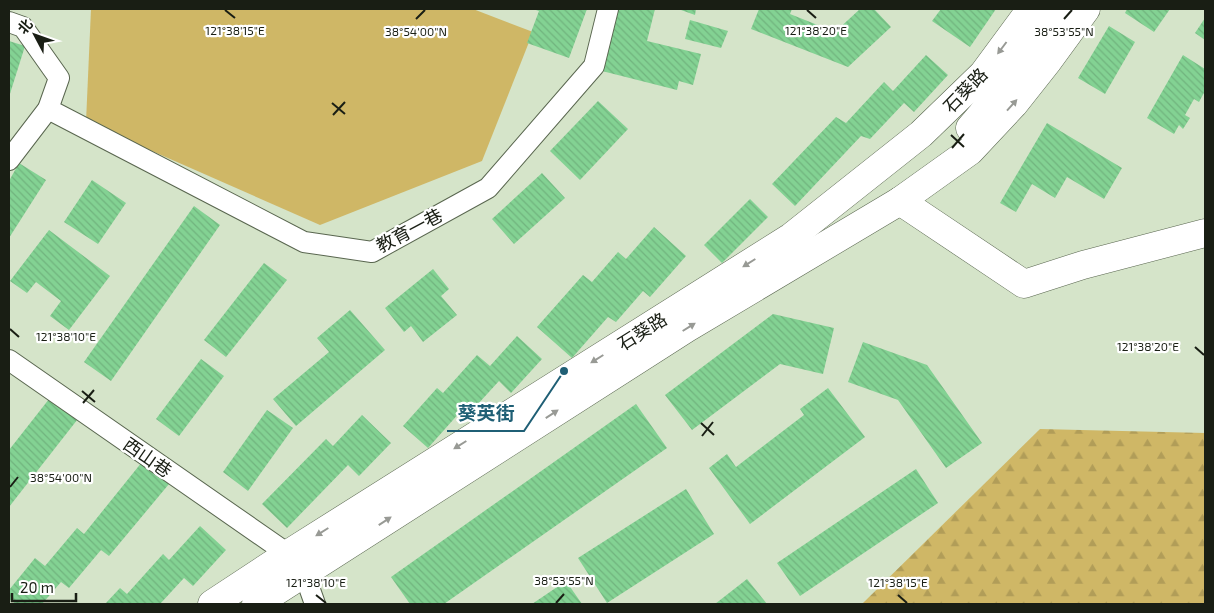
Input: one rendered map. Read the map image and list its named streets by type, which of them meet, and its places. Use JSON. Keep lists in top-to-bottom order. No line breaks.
{"streets":{"main road":["石葵路"],"street":["教育一巷","西山巷"]},"crossings":[["石葵路","西山巷"]],"places":["葵英街"],"scale_bar":"20 m","north":"top left","coordinates":["121°38'15\"E","121°38'20\"E","38°54'00\"N","38°53'55\"N","121°38'10\"E"]}
